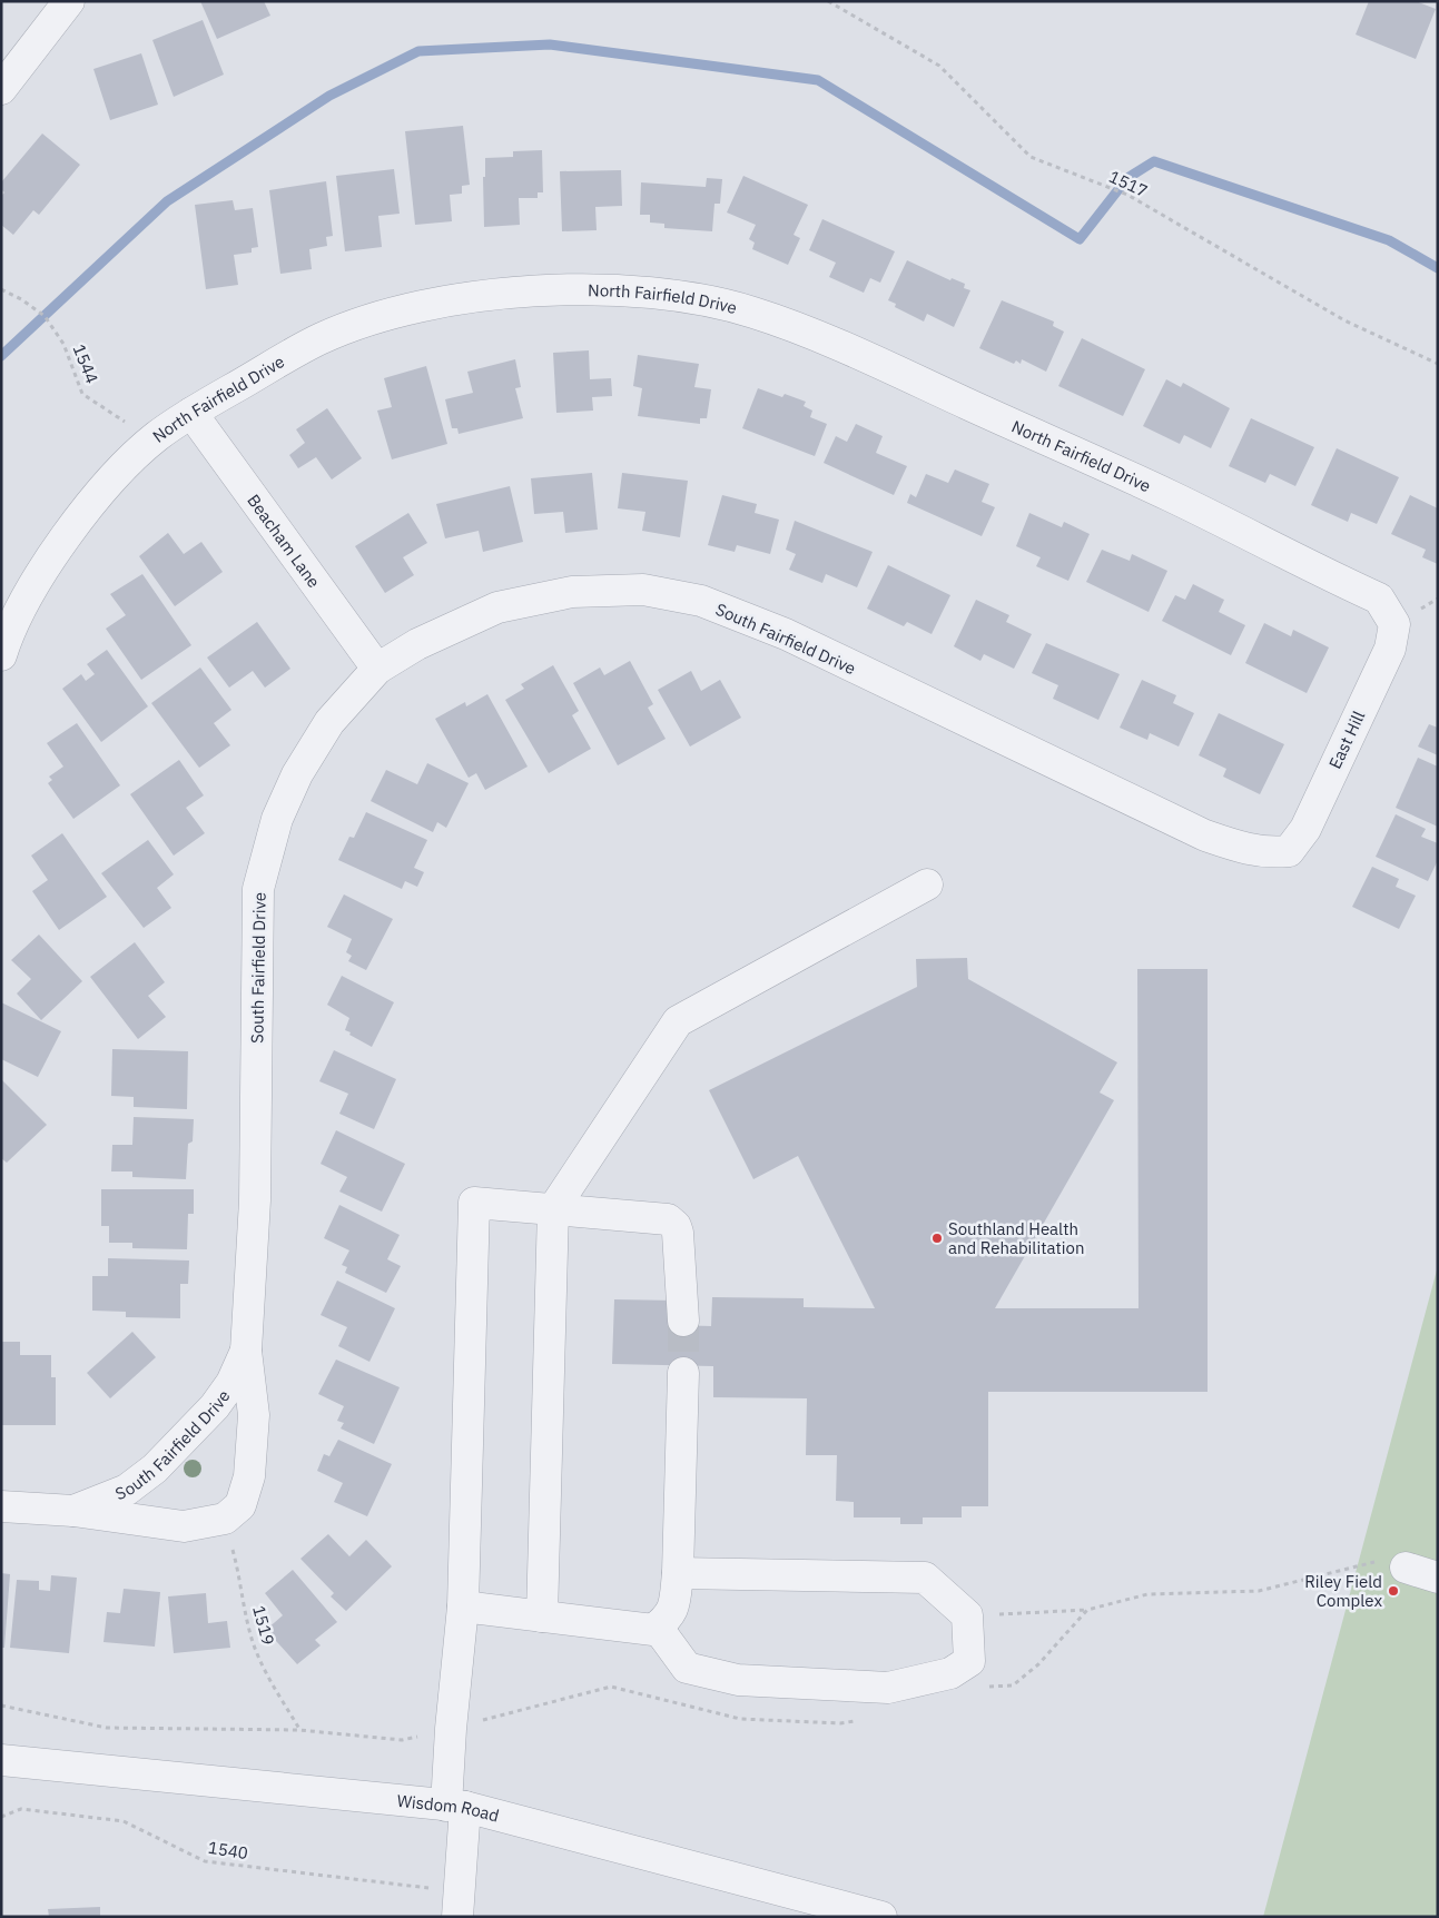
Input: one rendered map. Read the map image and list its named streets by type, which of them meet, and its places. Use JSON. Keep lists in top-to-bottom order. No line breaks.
{"streets":{"street":["North Fairfield Drive","Beacham Lane","South Fairfield Drive","East Hill","Wisdom Road"],"path":["1517","1544","1519","1540"]},"crossings":[["North Fairfield Drive","1544"],["North Fairfield Drive","Beacham Lane"],["North Fairfield Drive","East Hill"],["Beacham Lane","South Fairfield Drive"],["South Fairfield Drive","East Hill"],["South Fairfield Drive","1519"]],"places":["Southland Health and Rehabilitation","Riley Field Complex"]}
